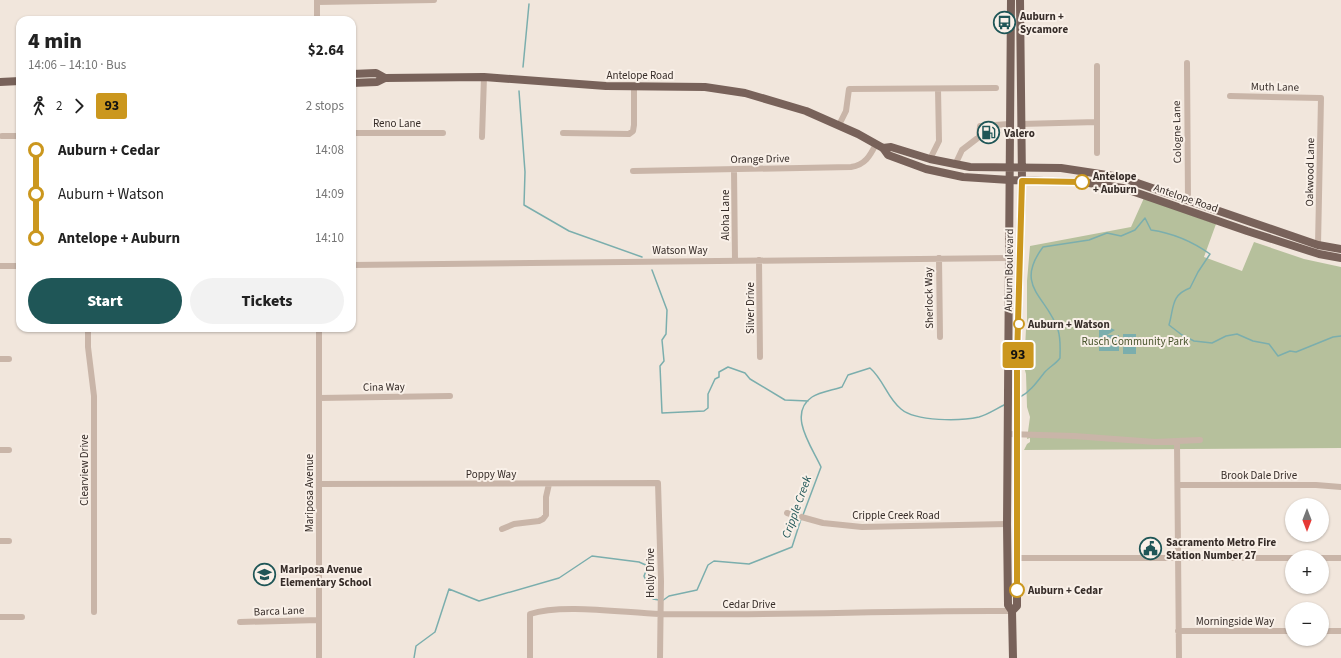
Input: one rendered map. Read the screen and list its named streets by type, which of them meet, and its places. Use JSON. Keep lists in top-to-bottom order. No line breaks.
{"streets":{"main road":["Antelope Road","Auburn Boulevard"],"street":["Muth Lane","Reno Lane","Cologne Lane","Orange Drive","Oakwood Lane","Aloha Lane","Watson Way","Sherlock Way","Silver Drive","Cina Way","Clearview Drive","Poppy Way","Brook Dale Drive","Mariposa Avenue","Cripple Creek Road","Holly Drive","Cedar Drive","Barca Lane","Morningside Way"]},"crossings":[["Antelope Road","Cologne Lane"],["Antelope Road","Orange Drive"],["Antelope Road","Oakwood Lane"],["Antelope Road","Auburn Boulevard"],["Muth Lane","Oakwood Lane"],["Orange Drive","Aloha Lane"],["Aloha Lane","Watson Way"],["Watson Way","Auburn Boulevard"],["Watson Way","Sherlock Way"],["Watson Way","Silver Drive"],["Auburn Boulevard","Cripple Creek Road"],["Auburn Boulevard","Cedar Drive"],["Cina Way","Mariposa Avenue"],["Poppy Way","Mariposa Avenue"],["Poppy Way","Holly Drive"],["Mariposa Avenue","Barca Lane"],["Holly Drive","Cedar Drive"]],"water":["Cripple Creek"],"parks":["Rusch Community Park"],"places":{"bus stop":["Auburn + Sycamore"],"fuel station":["Valero"],"other":["Antelope + Auburn","Auburn + Watson","Auburn + Cedar"],"public building":["Sacramento Metro Fire Station Number 27"],"school or university":["Mariposa Avenue Elementary School"]},"lines":["bus line 93"],"north":"bottom","page":{"on_map":"93","heading":["4 min","14:06 – 14:10 · Bus","$2.64"],"legs":["2","93","2 stops"],"list":[{"name":"Auburn + Cedar","value":"14:08"},{"name":"Auburn + Watson","value":"14:09"},{"name":"Antelope + Auburn","value":"14:10"}],"buttons":["Start","Tickets"],"map_buttons":["+","−"]}}
